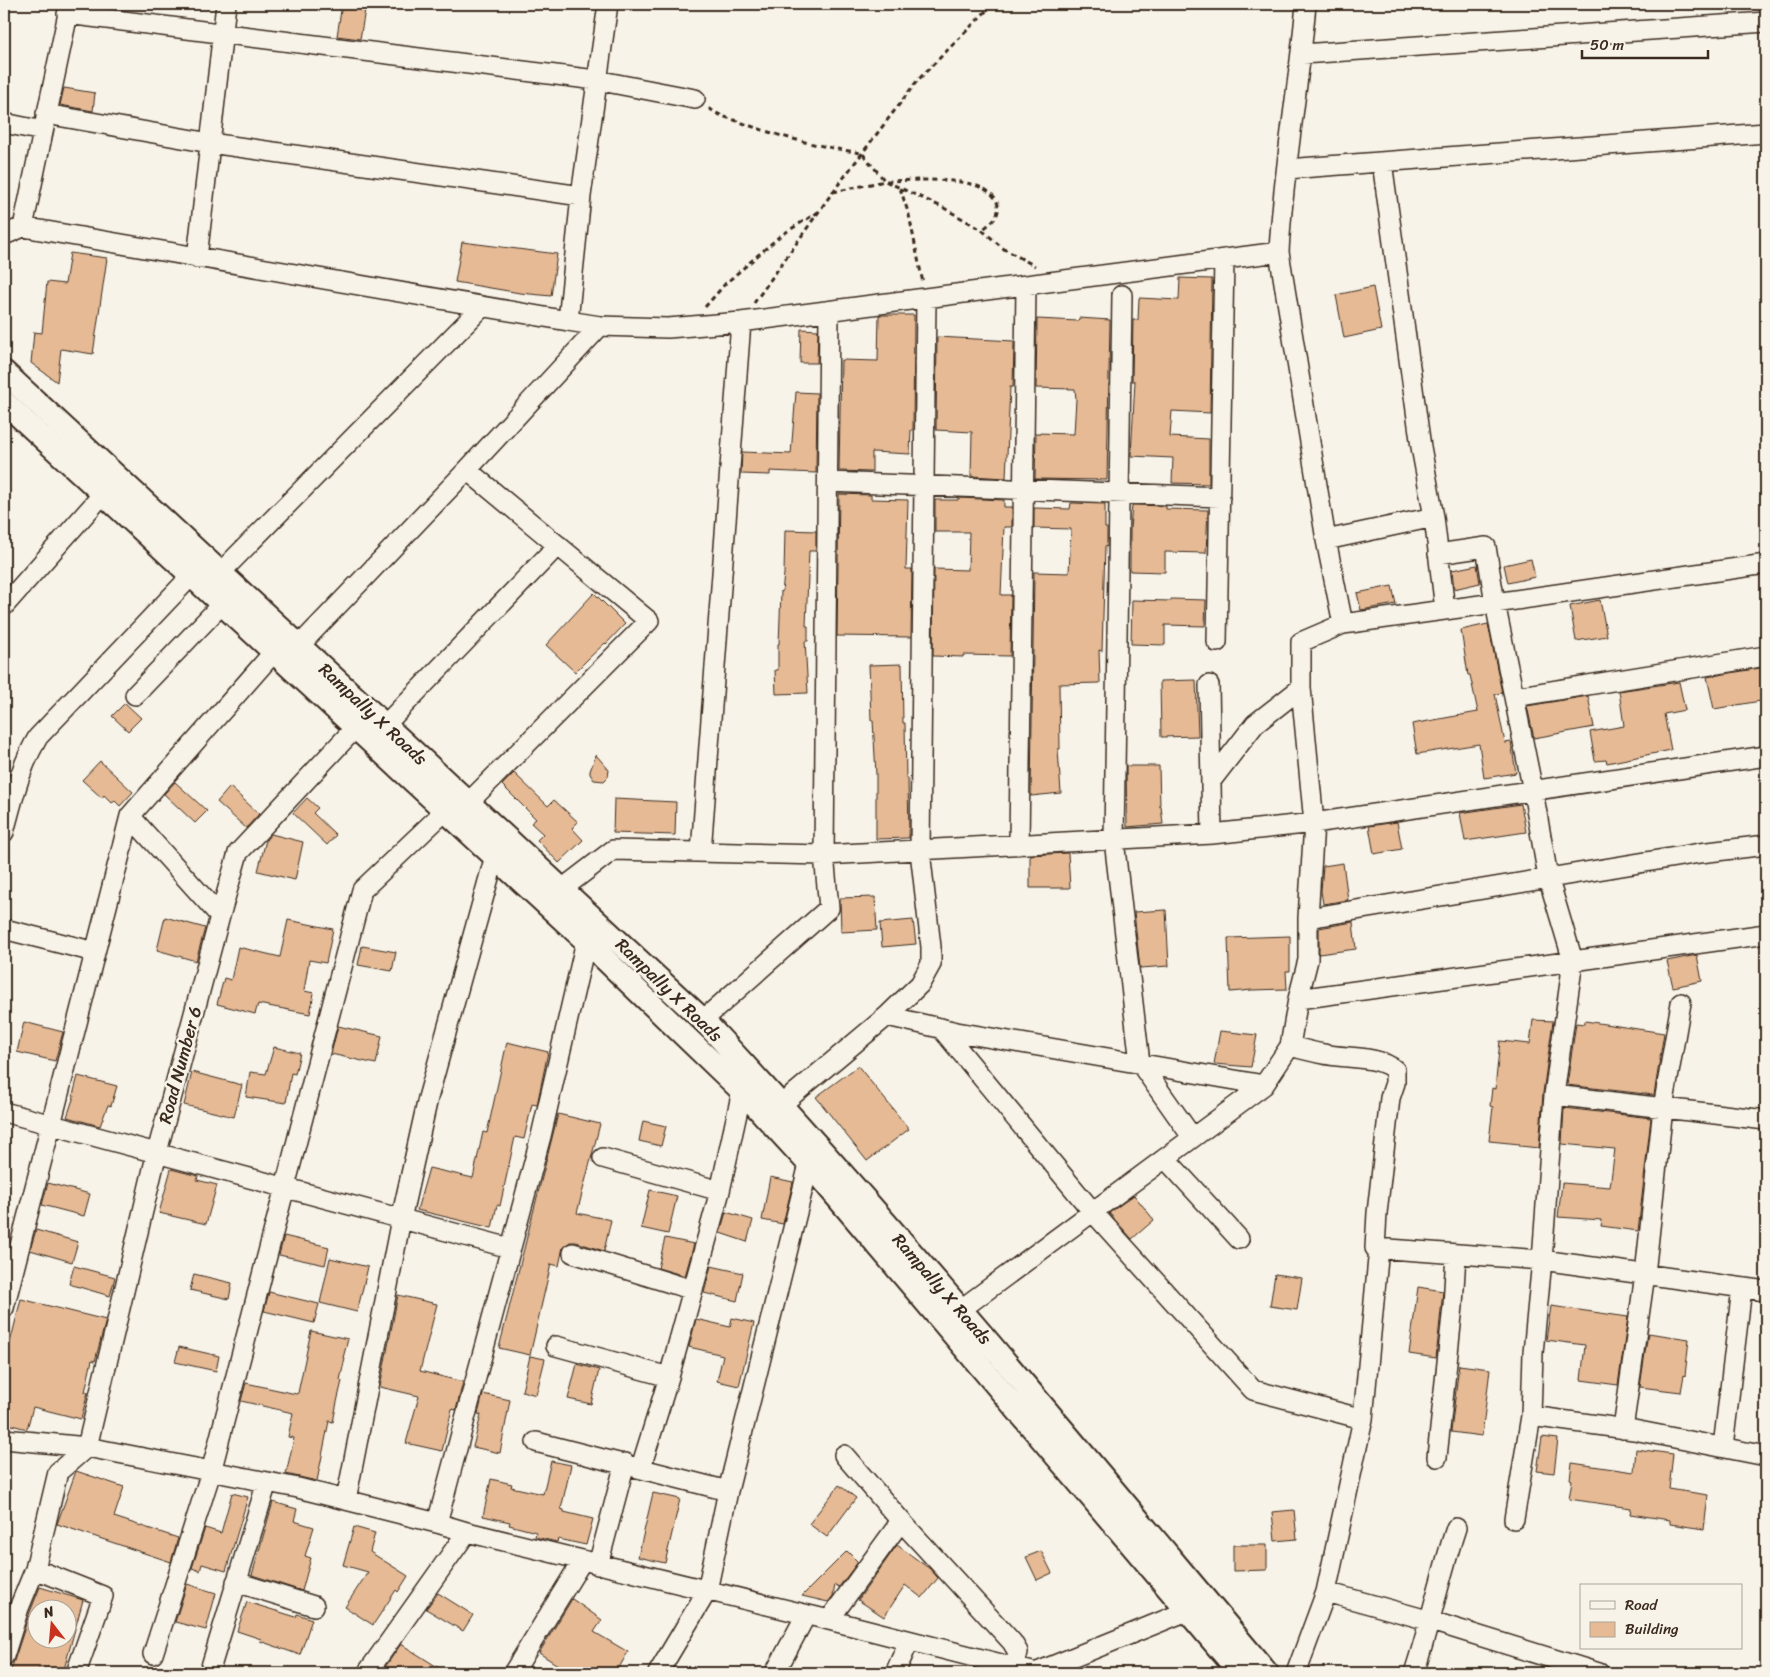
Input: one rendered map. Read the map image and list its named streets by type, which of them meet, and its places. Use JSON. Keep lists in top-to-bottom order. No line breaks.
{"streets":{"main road":["Rampally X Roads"],"street":["Road Number 6"]},"legend":["Road","Building"],"scale_bar":"50 m","north":"top"}
